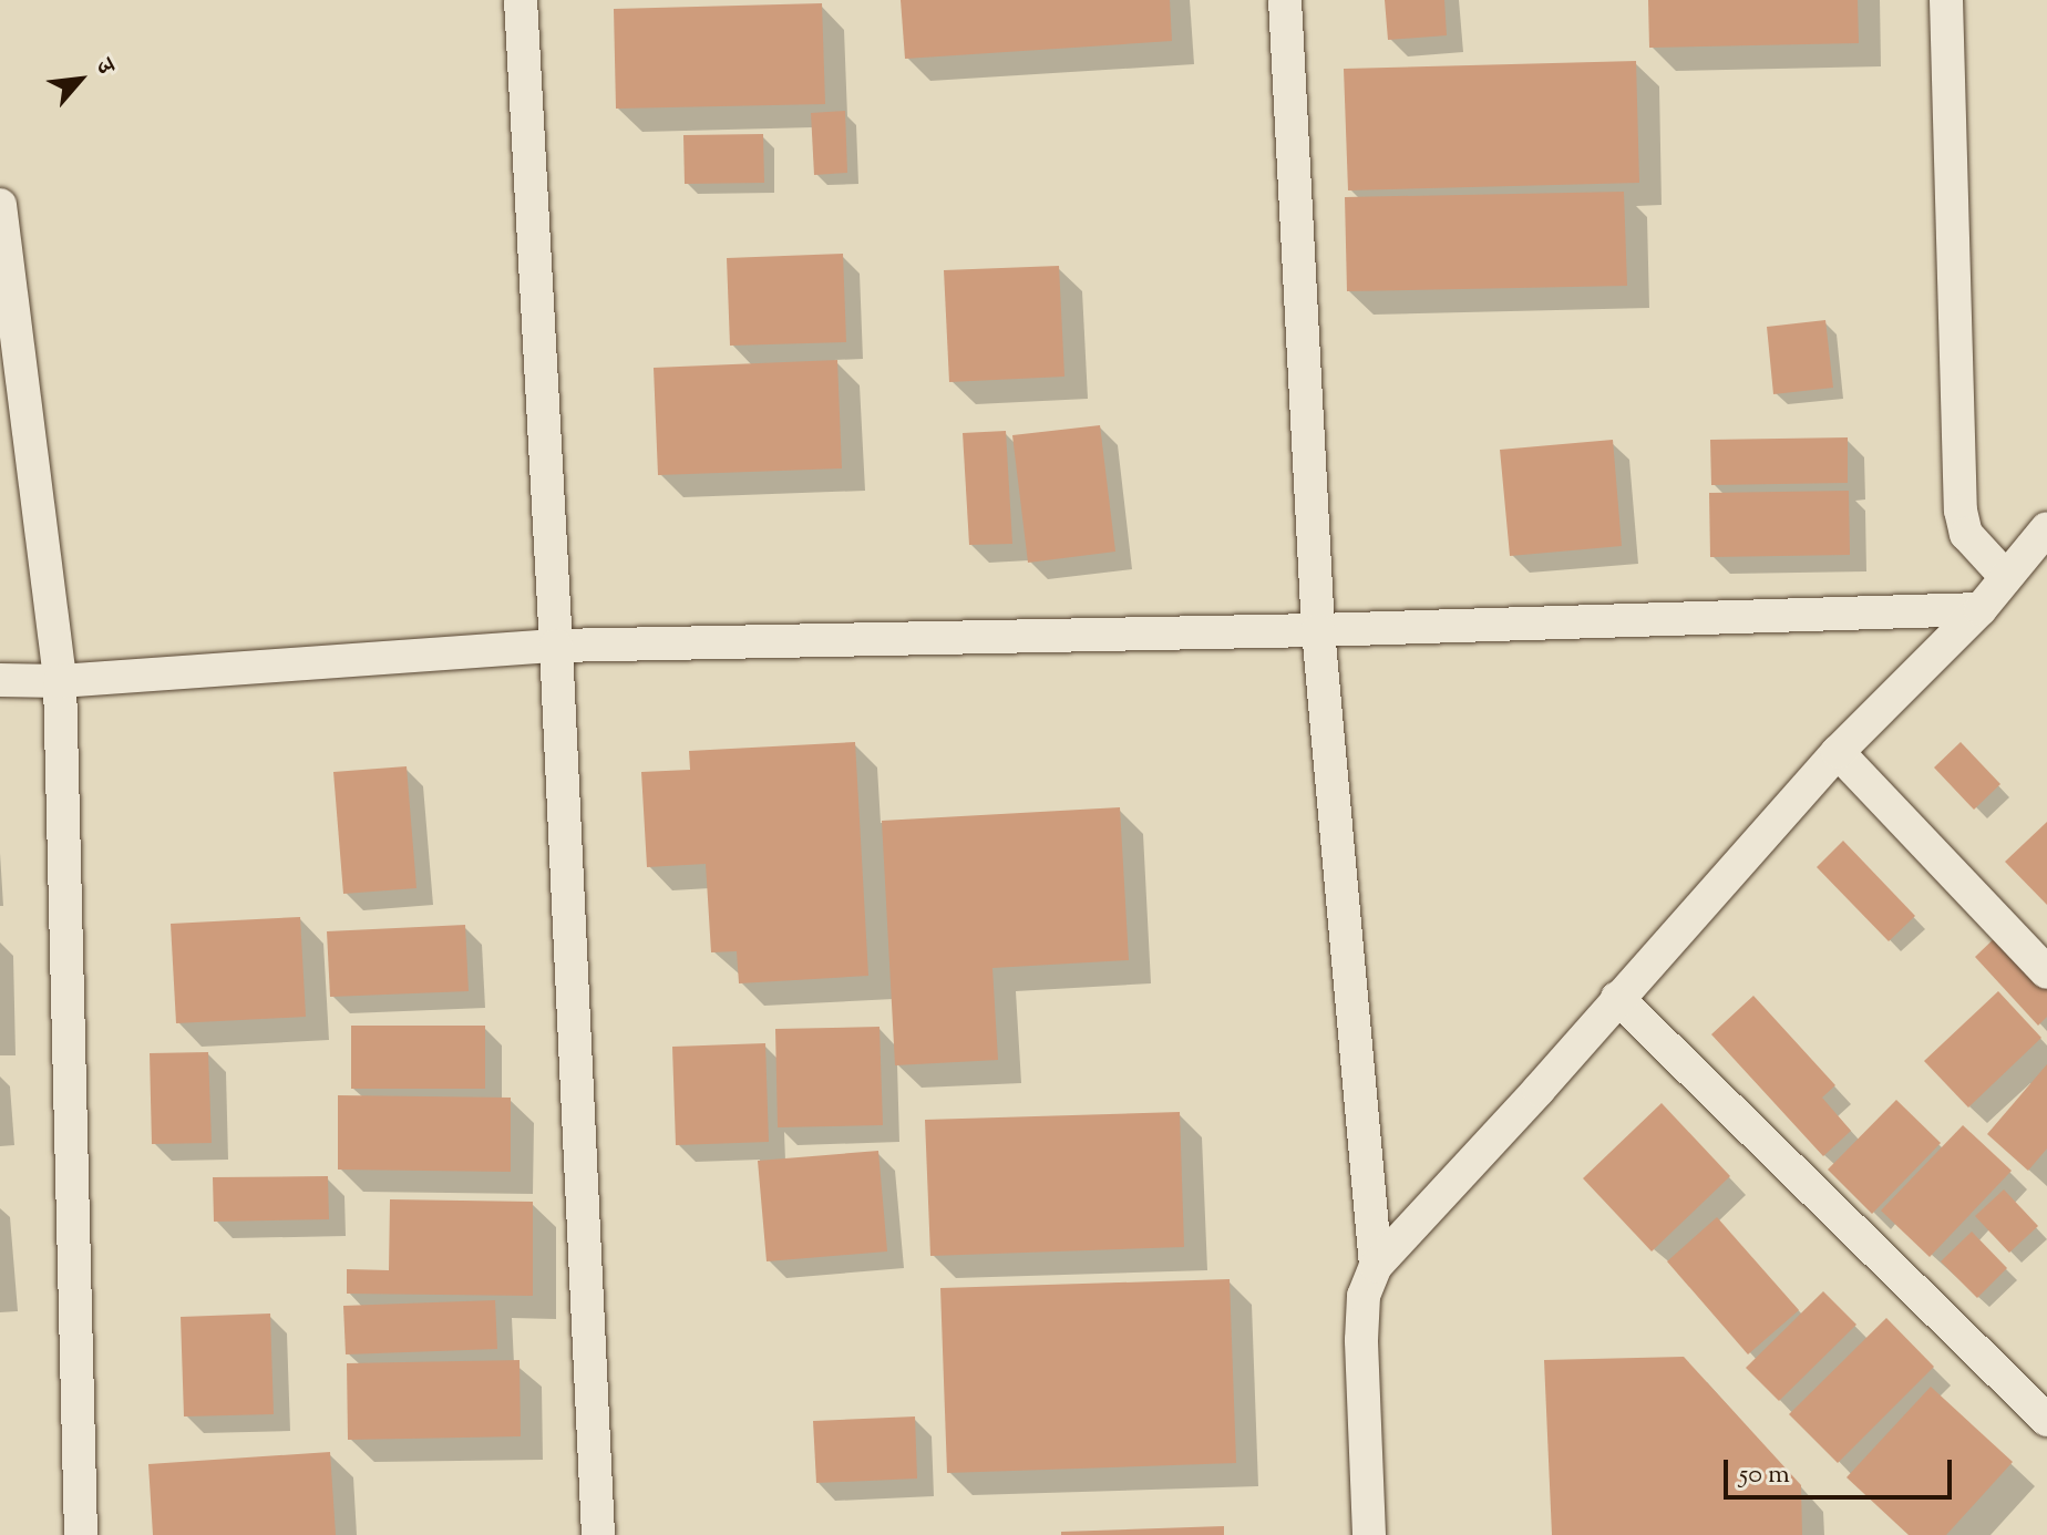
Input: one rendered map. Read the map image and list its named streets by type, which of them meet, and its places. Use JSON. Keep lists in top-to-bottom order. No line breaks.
{"scale_bar":"50 m","north":"top right"}
